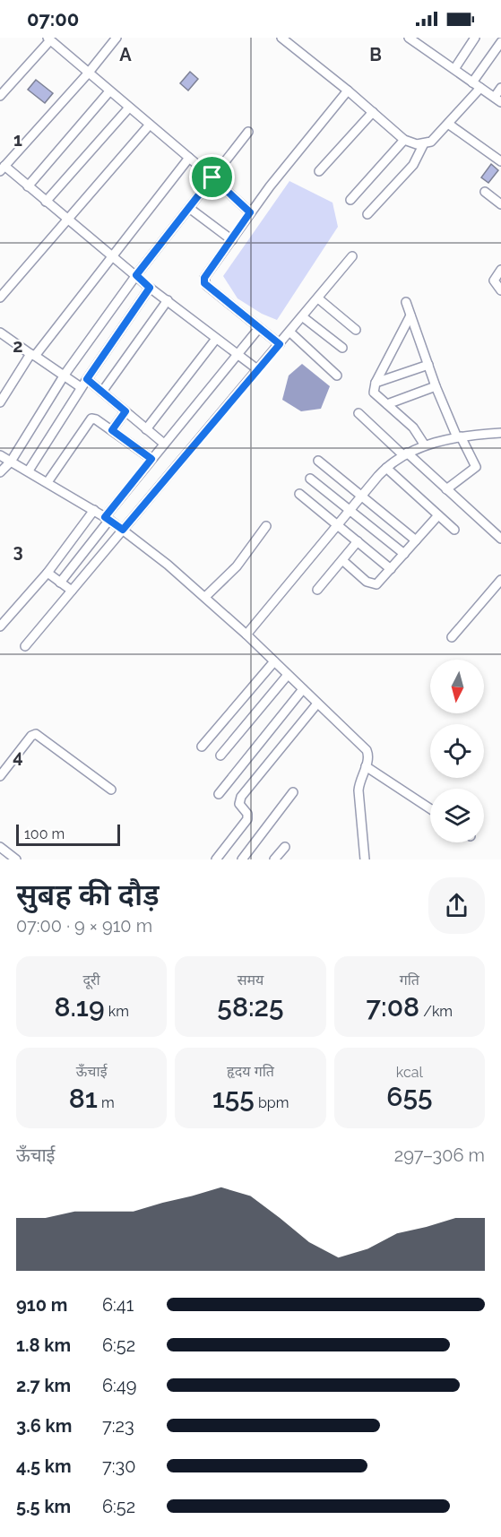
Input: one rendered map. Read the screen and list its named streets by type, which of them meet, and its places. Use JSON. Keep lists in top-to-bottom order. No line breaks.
{"scale_bar":"100 m","north":"bottom","page":{"status":"07:00","scale":"100 m","heading":["सुबह की दौड़","07:00 · 9 × 910 m"],"stats":[["दूरी","8.19 km"],["समय","58:25"],["गति","7:08 /km"],["ऊँचाई","81 m"],["हृदय गति","155 bpm"],["kcal","655"]],"chart":["ऊँचाई","297–306 m"],"list":[{"name":"910 m","note":"6:41"},{"name":"1.8 km","note":"6:52"},{"name":"2.7 km","note":"6:49"},{"name":"3.6 km","note":"7:23"},{"name":"4.5 km","note":"7:30"},{"name":"5.5 km","note":"6:52"}]},"grid":{"columns":["A","B"],"rows":["1","2","3","4"]}}
